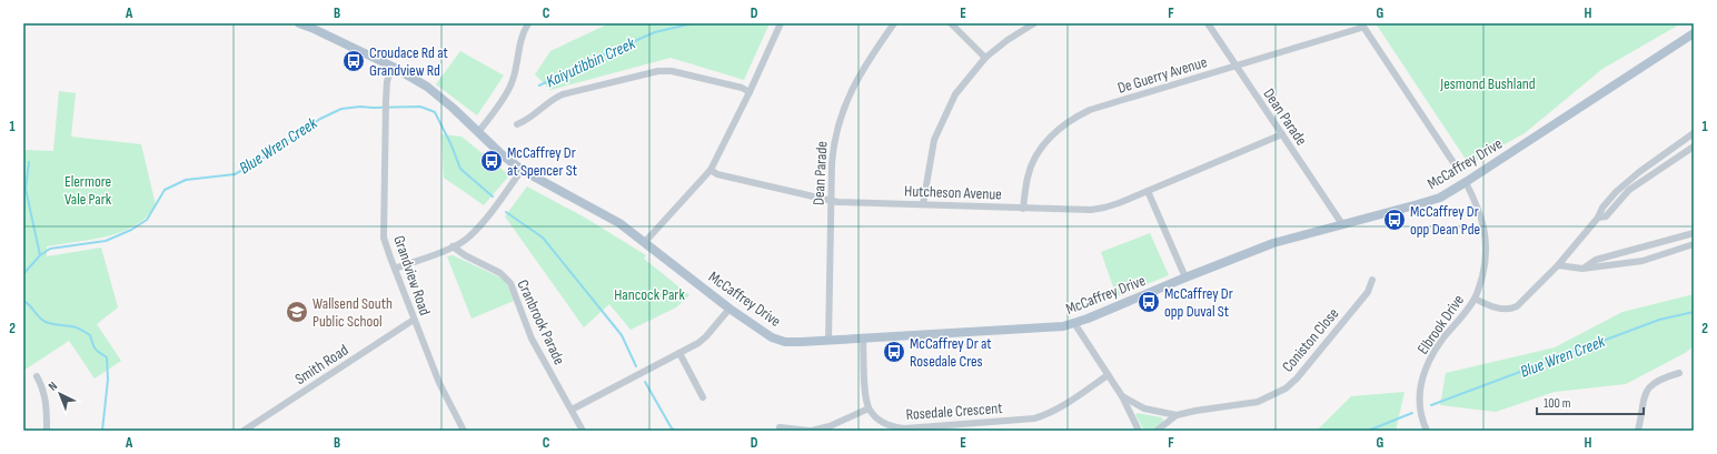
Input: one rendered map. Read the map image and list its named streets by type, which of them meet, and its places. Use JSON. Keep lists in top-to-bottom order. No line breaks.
{"streets":{"main road":["McCaffrey Drive"],"street":["De Guerry Avenue","Dean Parade","Hutcheson Avenue","Grandview Road","Cranbrook Parade","Elbrook Drive","Coniston Close","Smith Road","Rosedale Crescent"]},"crossings":[["De Guerry Avenue","Dean Parade"],["De Guerry Avenue","Hutcheson Avenue"],["Dean Parade","McCaffrey Drive"],["Dean Parade","Hutcheson Avenue"],["McCaffrey Drive","Grandview Road"],["McCaffrey Drive","Elbrook Drive"],["McCaffrey Drive","Coniston Close"],["Grandview Road","Smith Road"],["Coniston Close","Rosedale Crescent"]],"water":["Kaiyutibbin Creek","Blue Wren Creek"],"parks":["Jesmond Bushland","Elermore Vale Park","Hancock Park"],"places":{"bus stop":["Croudace Rd at Grandview Rd","McCaffrey Dr at Spencer St","McCaffrey Dr opp Dean Pde","McCaffrey Dr opp Duval St","McCaffrey Dr at Rosedale Cres"],"school or university":["Wallsend South Public School"]},"scale_bar":"100 m","north":"top left","grid":{"columns":["A","B","C","D","E","F","G","H"],"rows":["1","2"]}}
